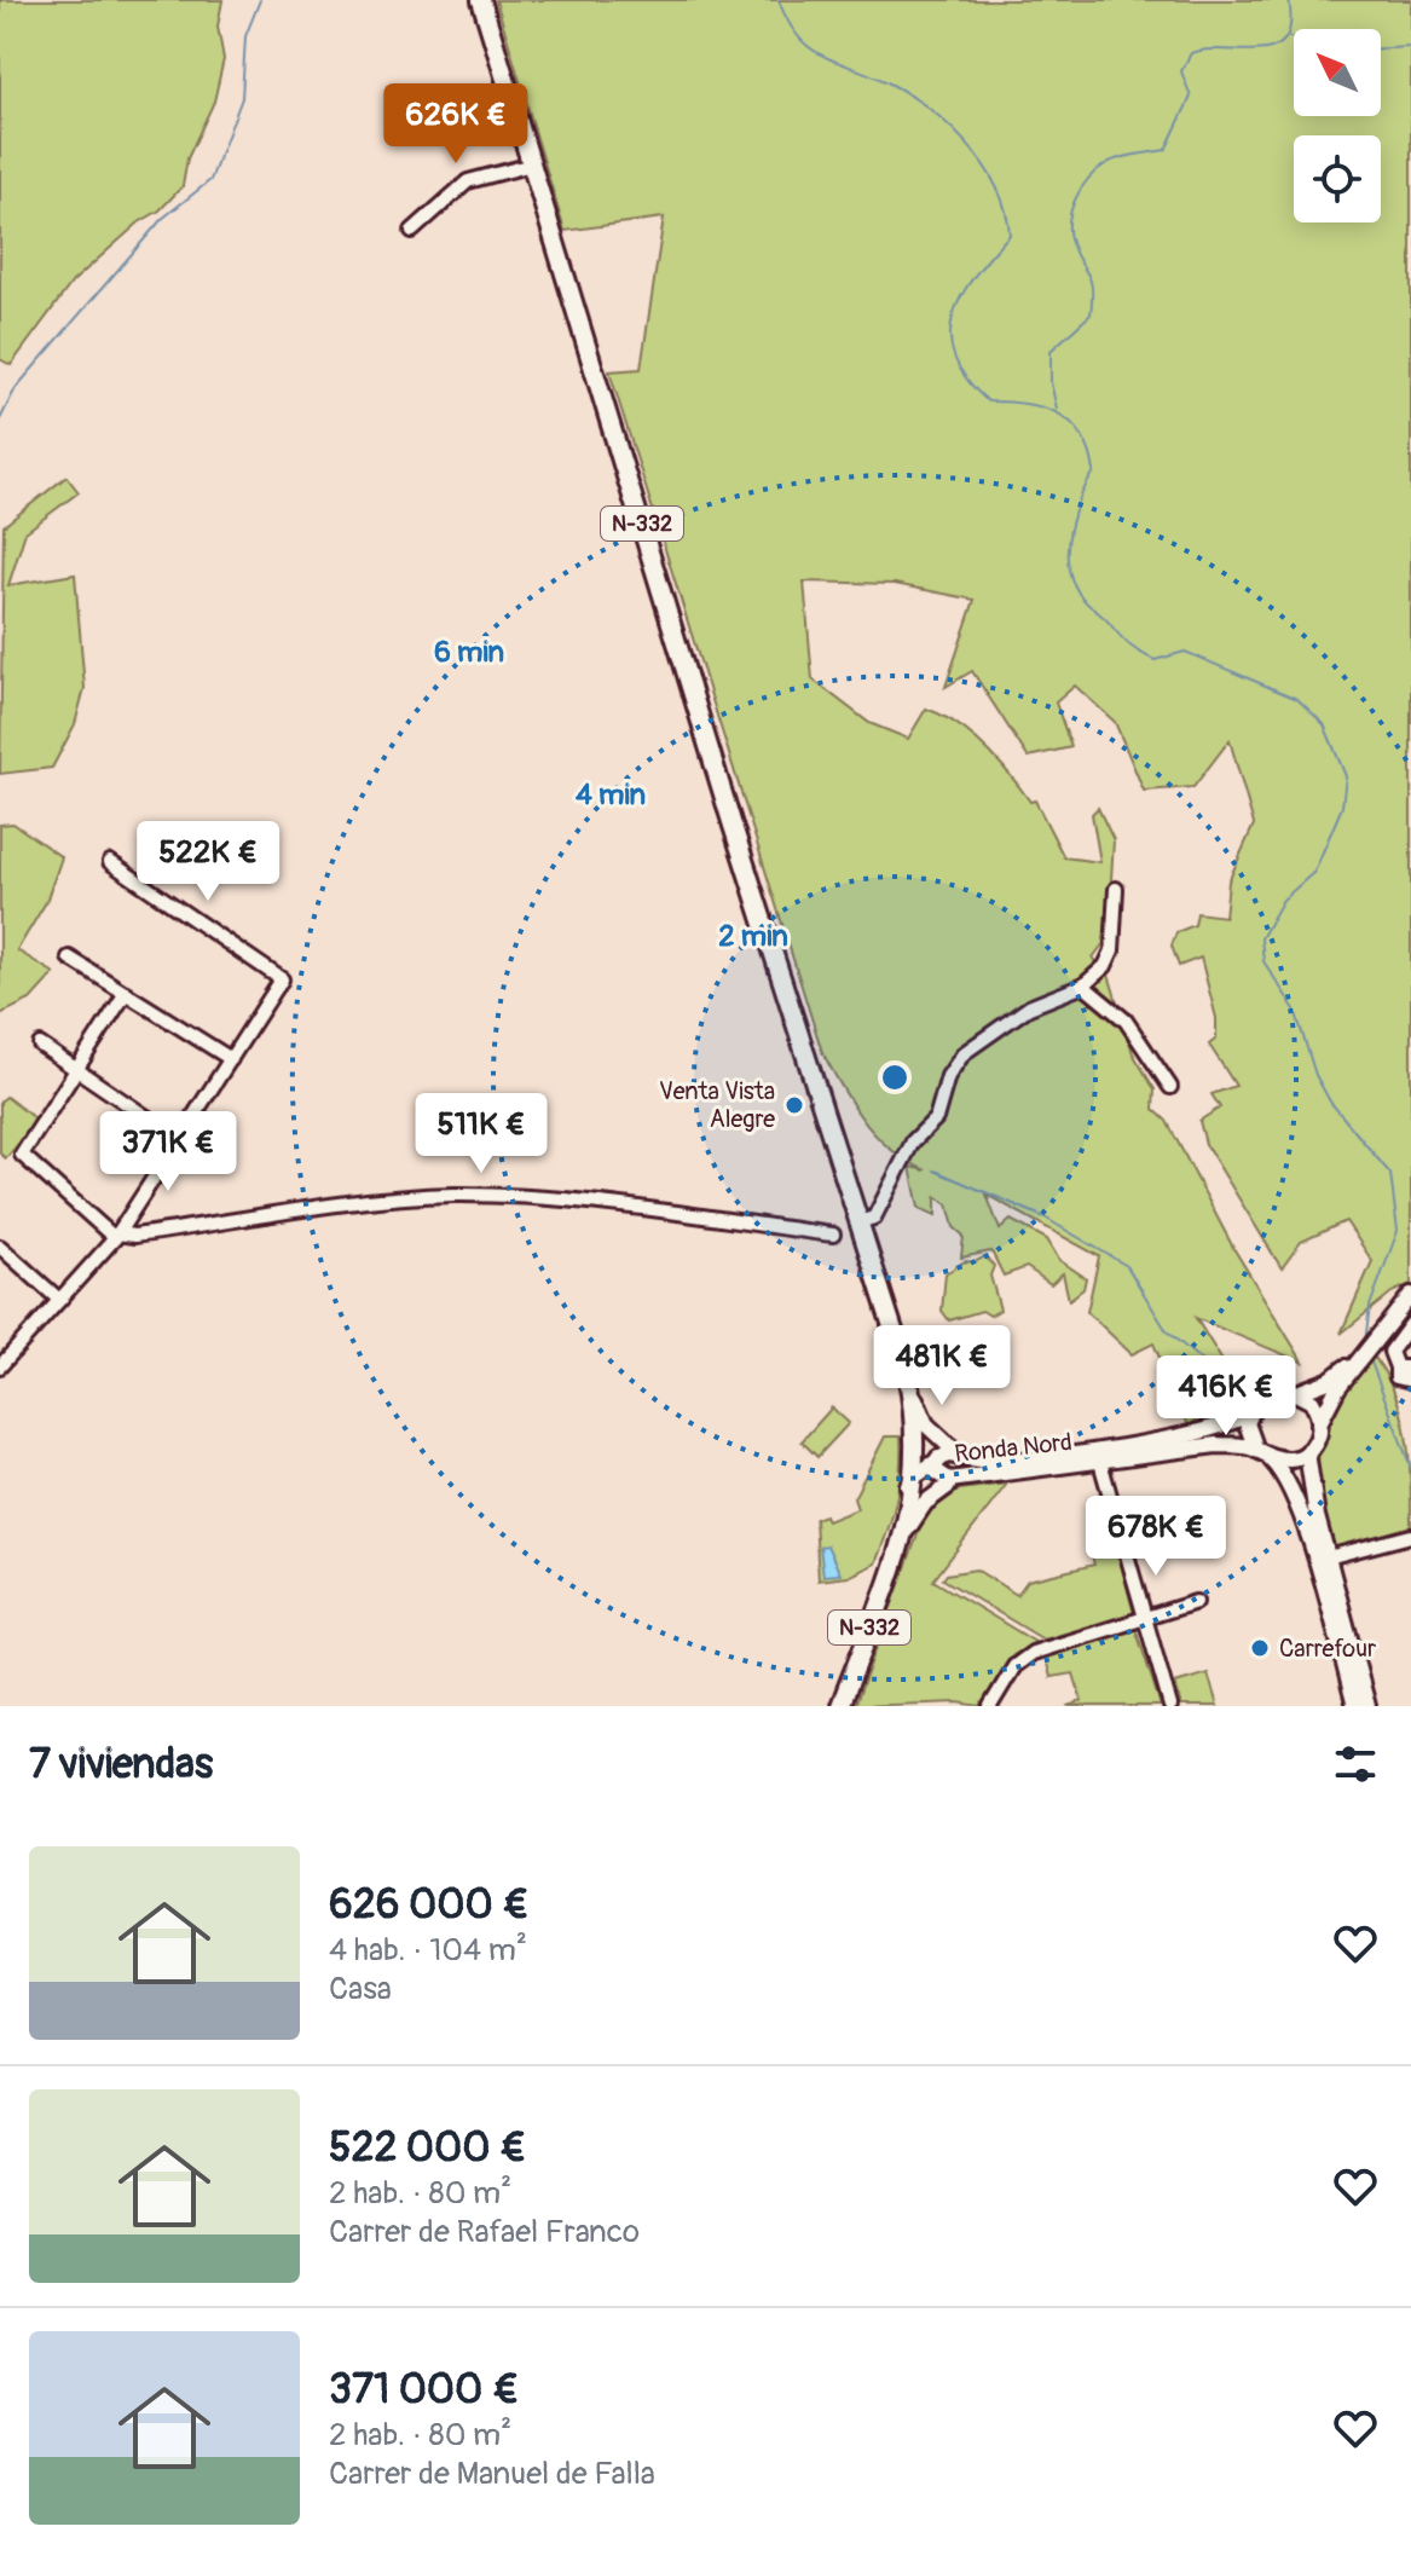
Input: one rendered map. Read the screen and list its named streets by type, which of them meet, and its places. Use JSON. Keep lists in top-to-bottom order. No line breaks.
{"streets":{"highway":["N-332"],"main road":["Ronda Nord"]},"places":["Venta Vista Alegre","Carrefour"],"north":"top left","page":{"price":["626K €","522K €","511K €","371K €","481K €","416K €","678K €"],"heading":"7 viviendas","list":[{"name":"626 000 €","note":"4 hab. · 104 m² · Casa"},{"name":"522 000 €","note":"2 hab. · 80 m² · Carrer de Rafael Franco"},{"name":"371 000 €","note":"2 hab. · 80 m² · Carrer de Manuel de Falla"}]},"rings":["6 min","4 min","2 min"]}
